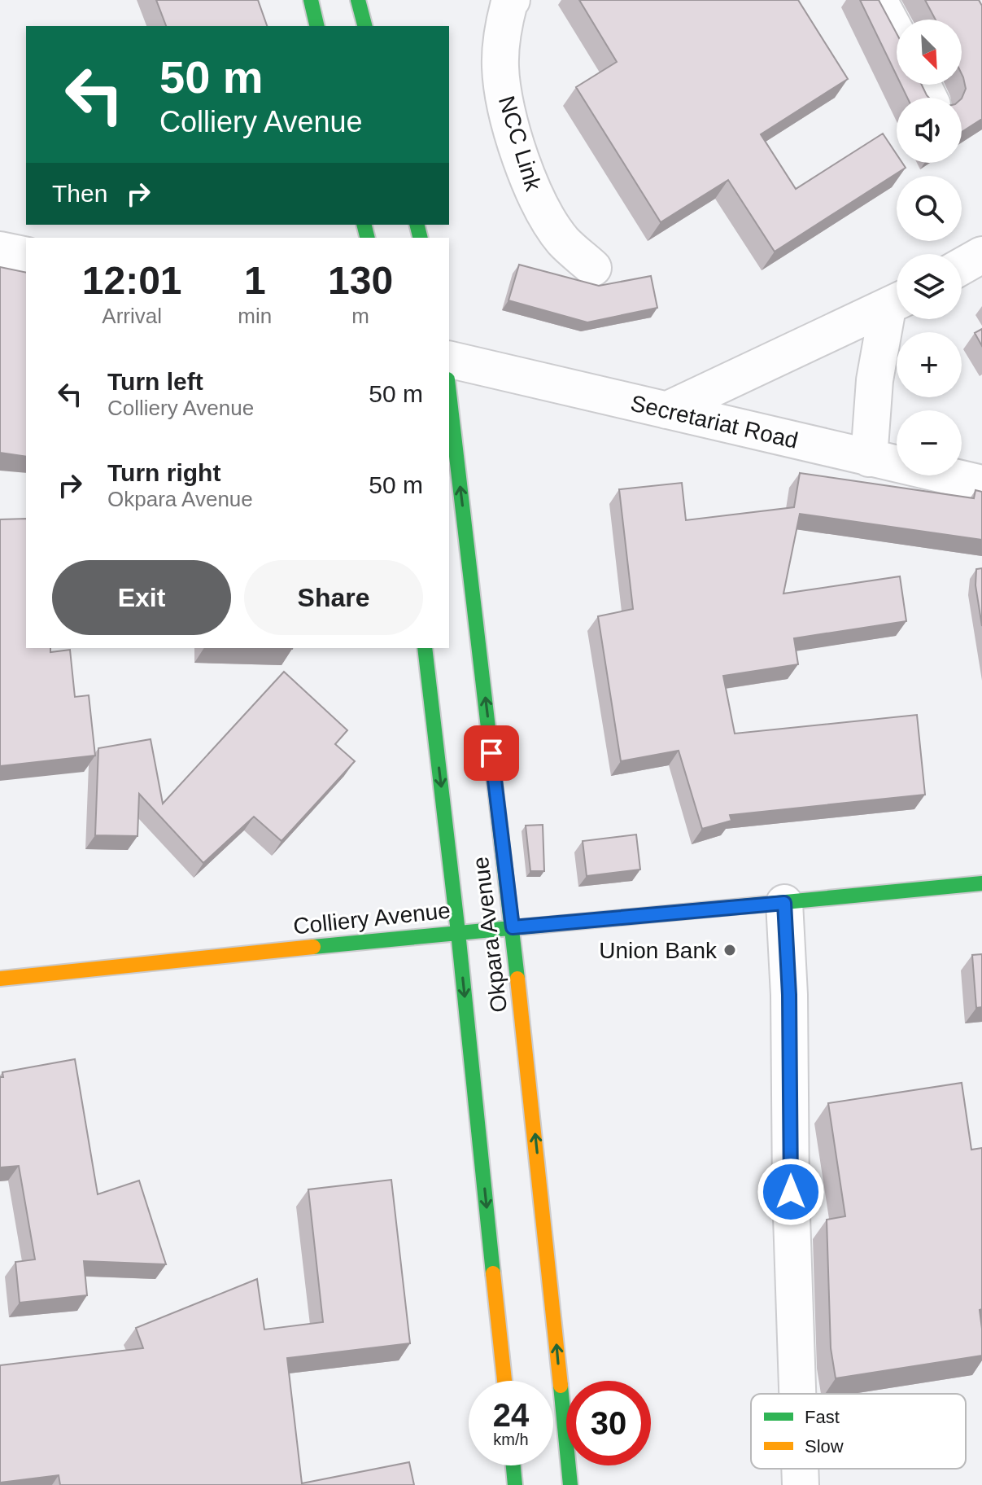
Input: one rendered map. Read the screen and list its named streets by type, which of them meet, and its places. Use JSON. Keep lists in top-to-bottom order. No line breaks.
{"streets":{"main road":["Colliery Avenue","Okpara Avenue"],"street":["NCC Link","Secretariat Road"]},"crossings":[["Colliery Avenue","Okpara Avenue"]],"places":["Union Bank"],"legend":["Fast","Slow"],"north":"bottom right","page":{"map_buttons":["+","−"],"turn":["50 m","Colliery Avenue"],"then":"Then","eta":["12:01","Arrival","1","min","130","m"],"list":[{"name":"Turn left","note":"Colliery Avenue","value":"50 m"},{"name":"Turn right","note":"Okpara Avenue","value":"50 m"}],"buttons":["Exit","Share"],"speed":"24 km/h","limit":"30"}}
